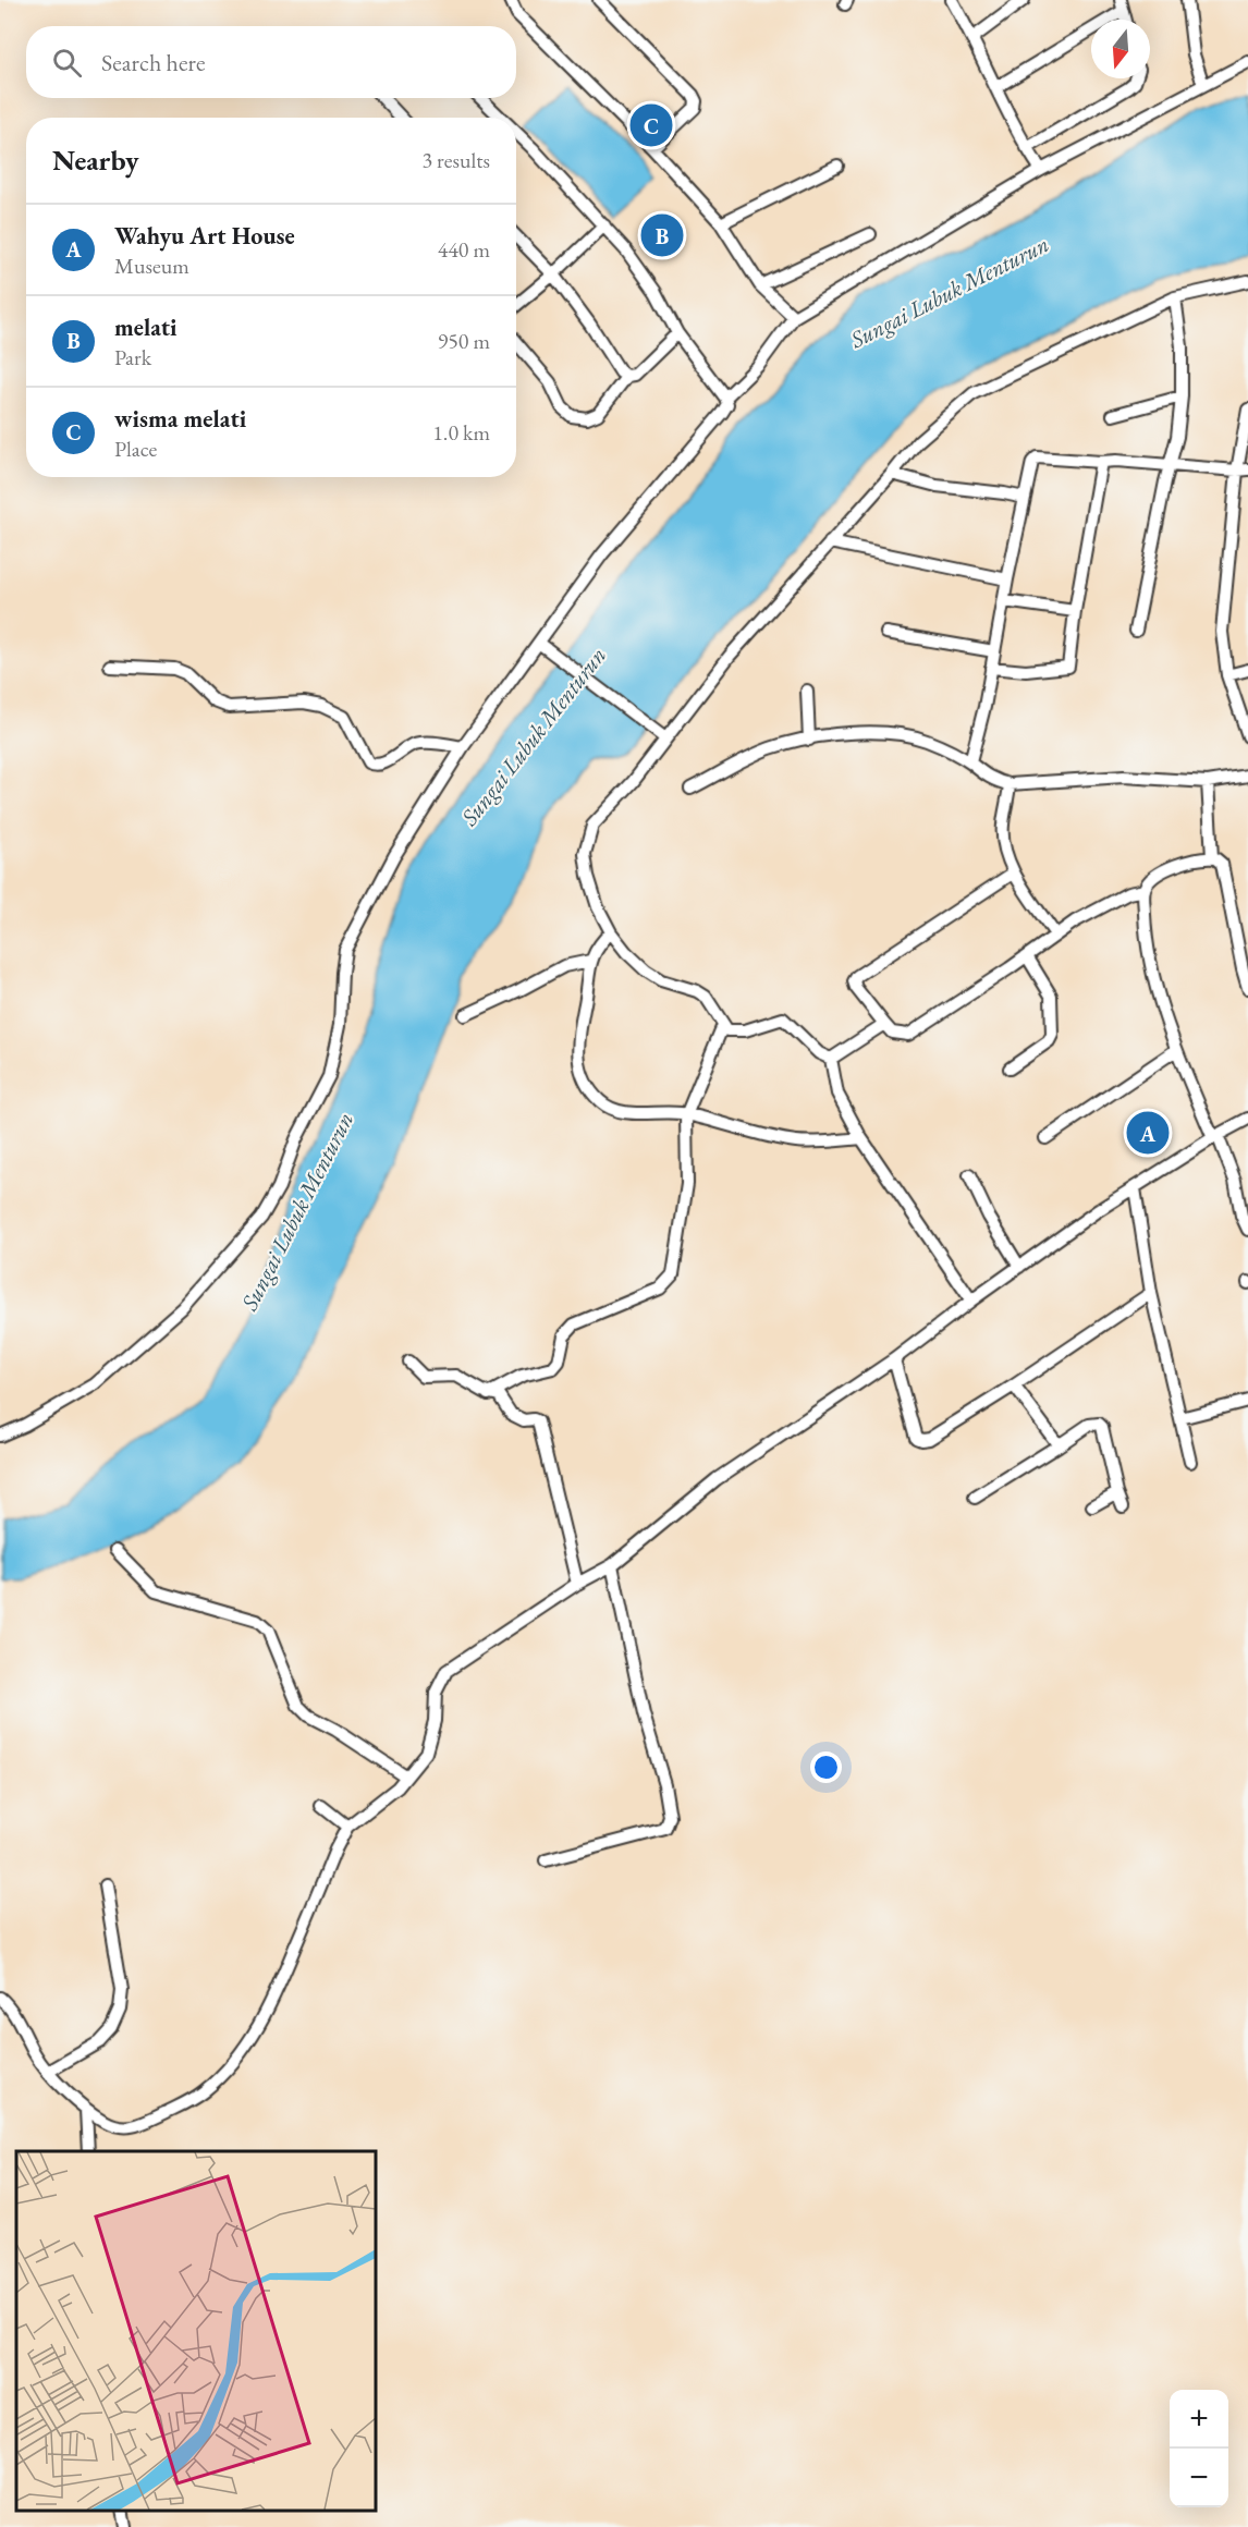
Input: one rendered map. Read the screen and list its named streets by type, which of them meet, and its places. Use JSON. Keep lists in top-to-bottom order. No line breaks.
{"water":["Sungai Lubuk Menturun"],"north":"bottom","page":{"search":"Search here","pins":["C","B","A"],"heading":["Nearby","3 results"],"list":[{"mark":"A","name":"Wahyu Art House","note":"Museum","value":"440 m"},{"mark":"B","name":"melati","note":"Park","value":"950 m"},{"mark":"C","name":"wisma melati","note":"Place","value":"1.0 km"}],"map_buttons":["+","−"]}}
